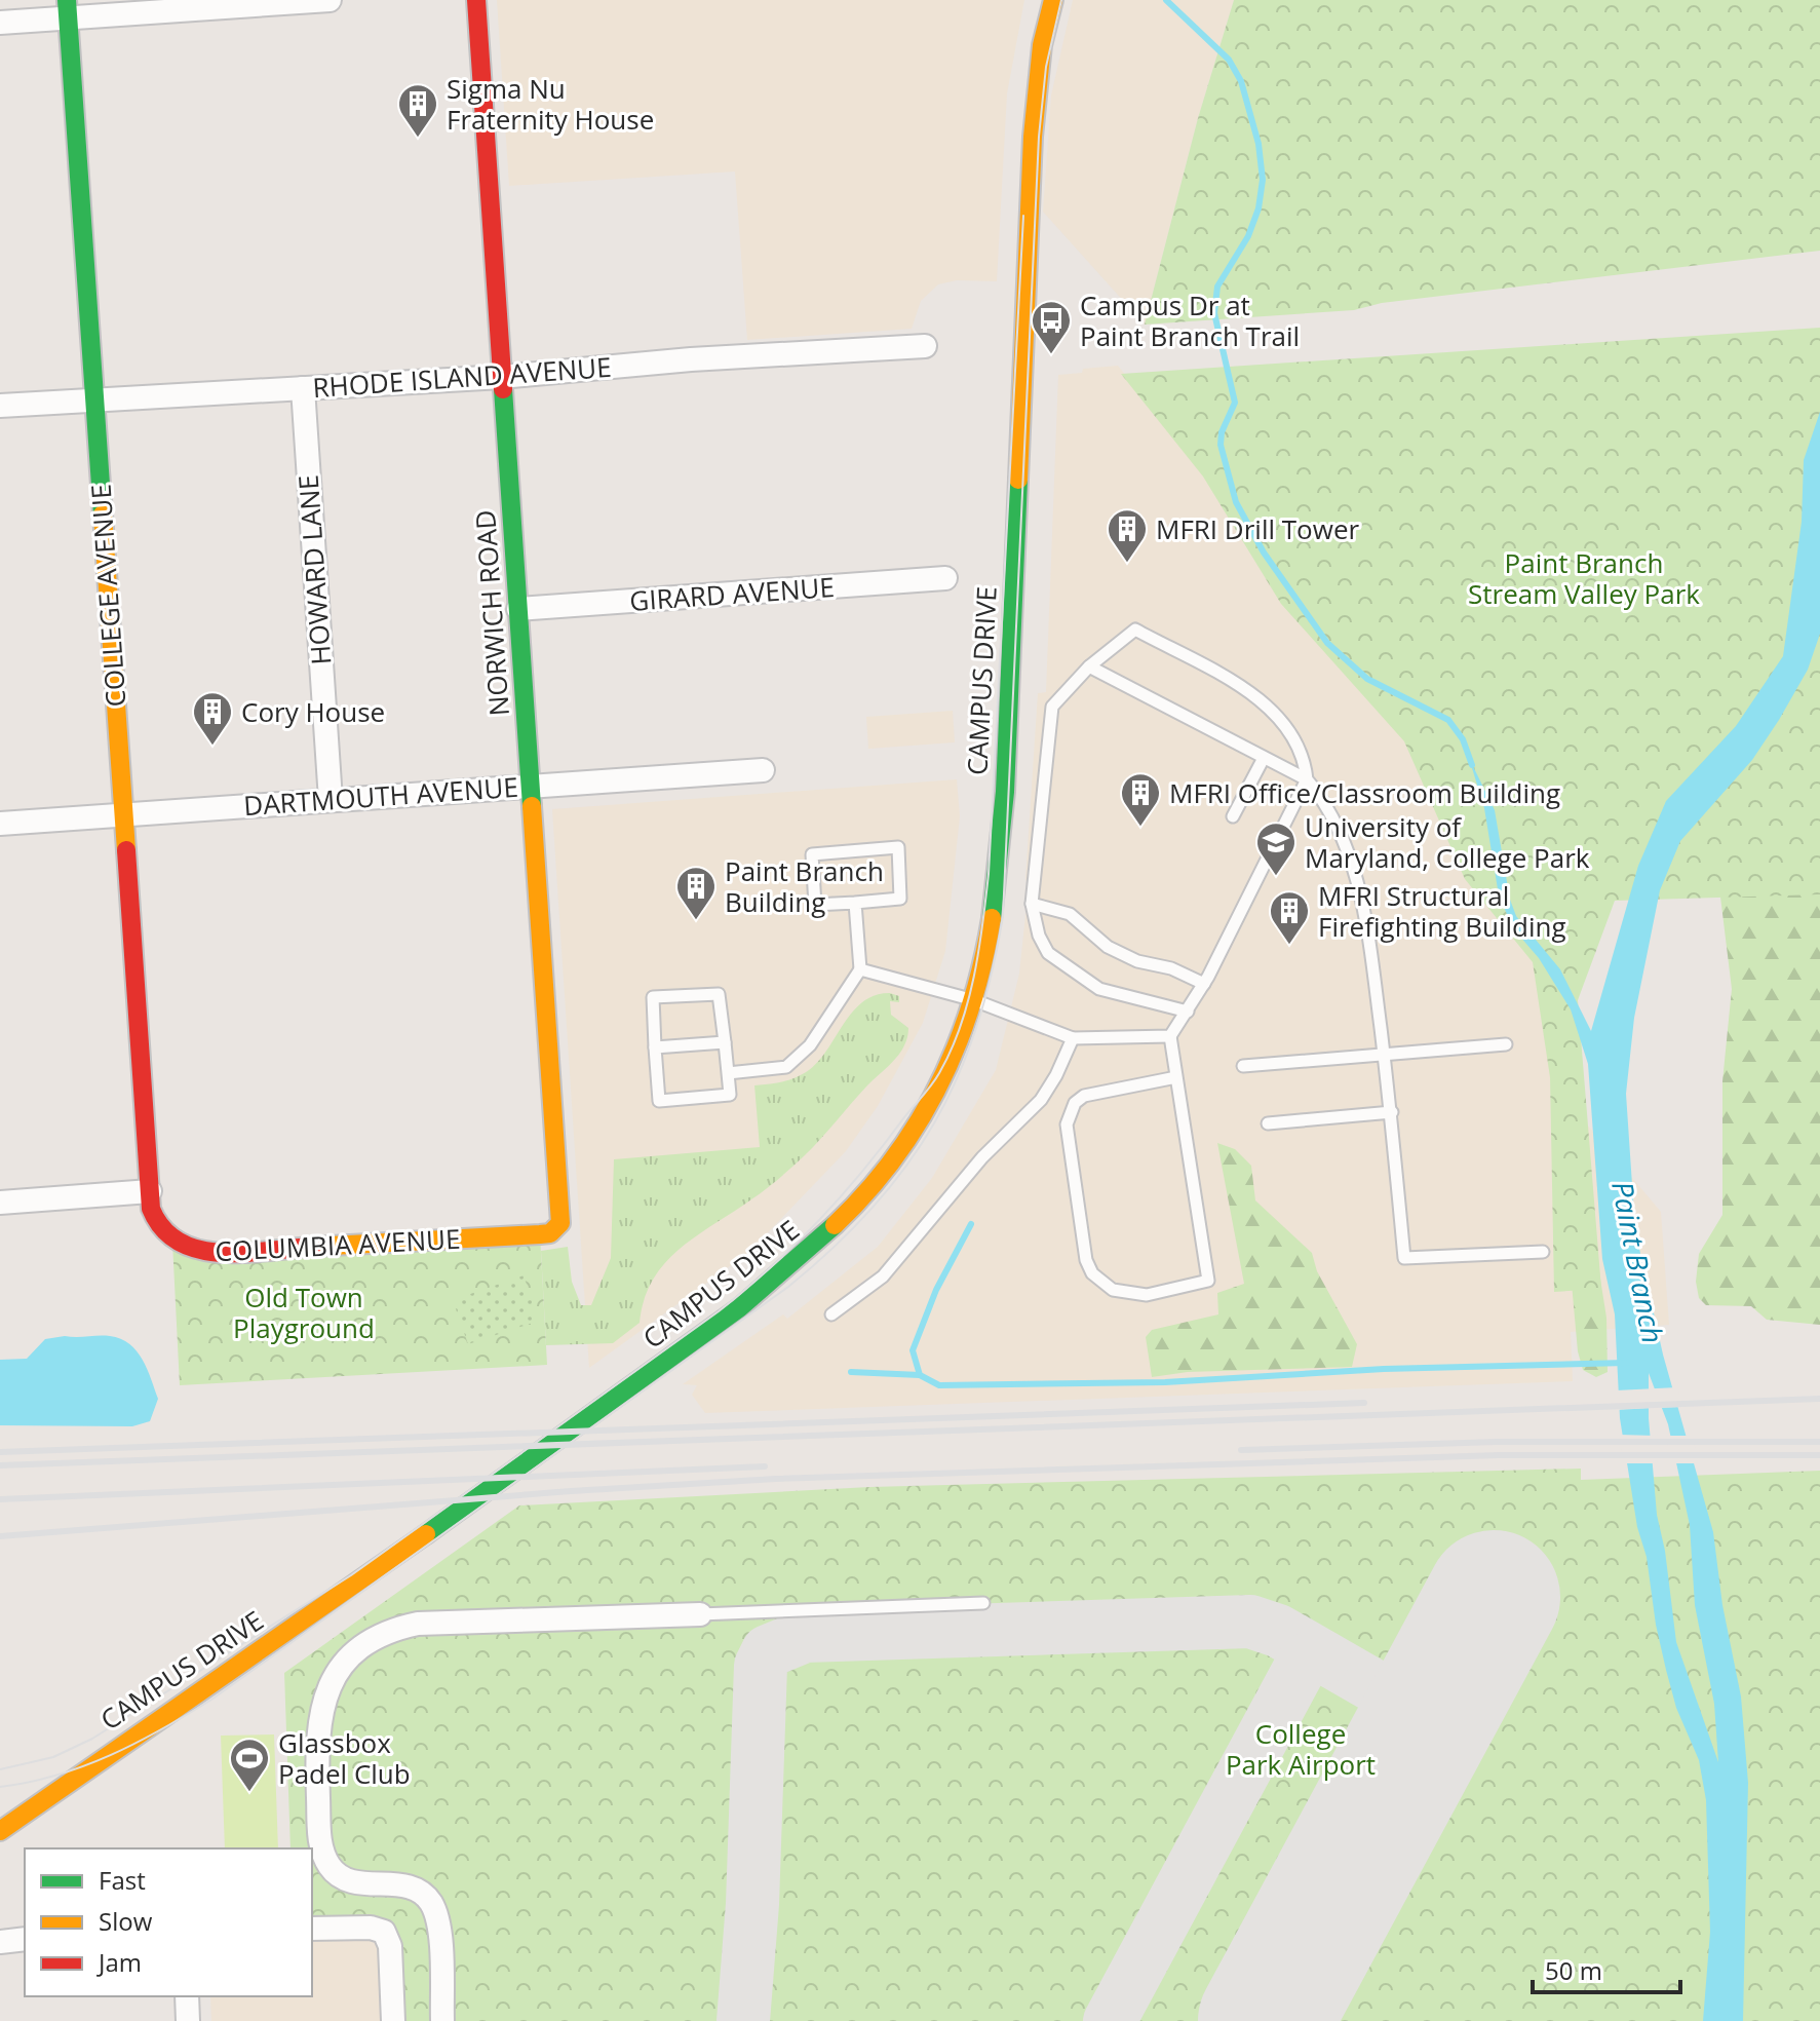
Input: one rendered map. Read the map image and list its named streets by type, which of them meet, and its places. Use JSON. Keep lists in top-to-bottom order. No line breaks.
{"streets":{"street":["RHODE ISLAND AVENUE","HOWARD LANE","GIRARD AVENUE","COLLEGE AVENUE","NORWICH ROAD","CAMPUS DRIVE","DARTMOUTH AVENUE","COLUMBIA AVENUE"]},"crossings":[["RHODE ISLAND AVENUE","HOWARD LANE"],["RHODE ISLAND AVENUE","COLLEGE AVENUE"],["RHODE ISLAND AVENUE","NORWICH ROAD"],["HOWARD LANE","DARTMOUTH AVENUE"],["GIRARD AVENUE","NORWICH ROAD"],["COLLEGE AVENUE","DARTMOUTH AVENUE"],["COLLEGE AVENUE","COLUMBIA AVENUE"],["NORWICH ROAD","DARTMOUTH AVENUE"],["NORWICH ROAD","COLUMBIA AVENUE"]],"water":["Paint Branch"],"parks":["Paint Branch Stream Valley Park","Old Town Playground","College Park Airport"],"places":{"building":["Sigma Nu Fraternity House","MFRI Drill Tower","Cory House","MFRI Office/Classroom Building","Paint Branch Building","MFRI Structural Firefighting Building"],"bus stop":["Campus Dr at Paint Branch Trail"],"school or university":["University of Maryland, College Park"],"sports":["Glassbox Padel Club"]},"legend":["Fast","Slow","Jam"],"scale_bar":"50 m"}
